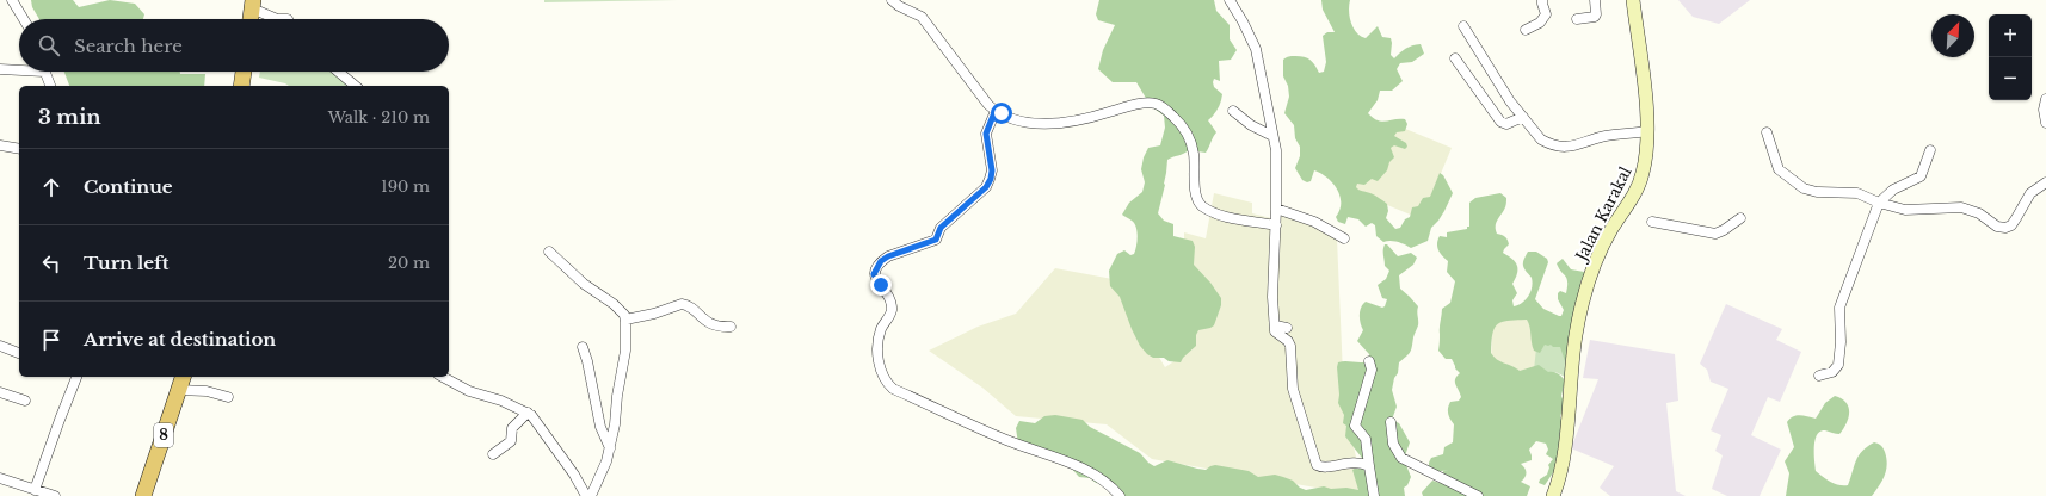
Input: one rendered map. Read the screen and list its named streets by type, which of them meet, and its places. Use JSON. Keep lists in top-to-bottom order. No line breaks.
{"streets":{"highway":["8"],"main road":["Jalan Karakal"]},"north":"top right","page":{"map_buttons":["+","−"],"search":"Search here","heading":["3 min","Walk · 210 m"],"list":[["Continue","190 m"],["Turn left","20 m"],"Arrive at destination"]}}
